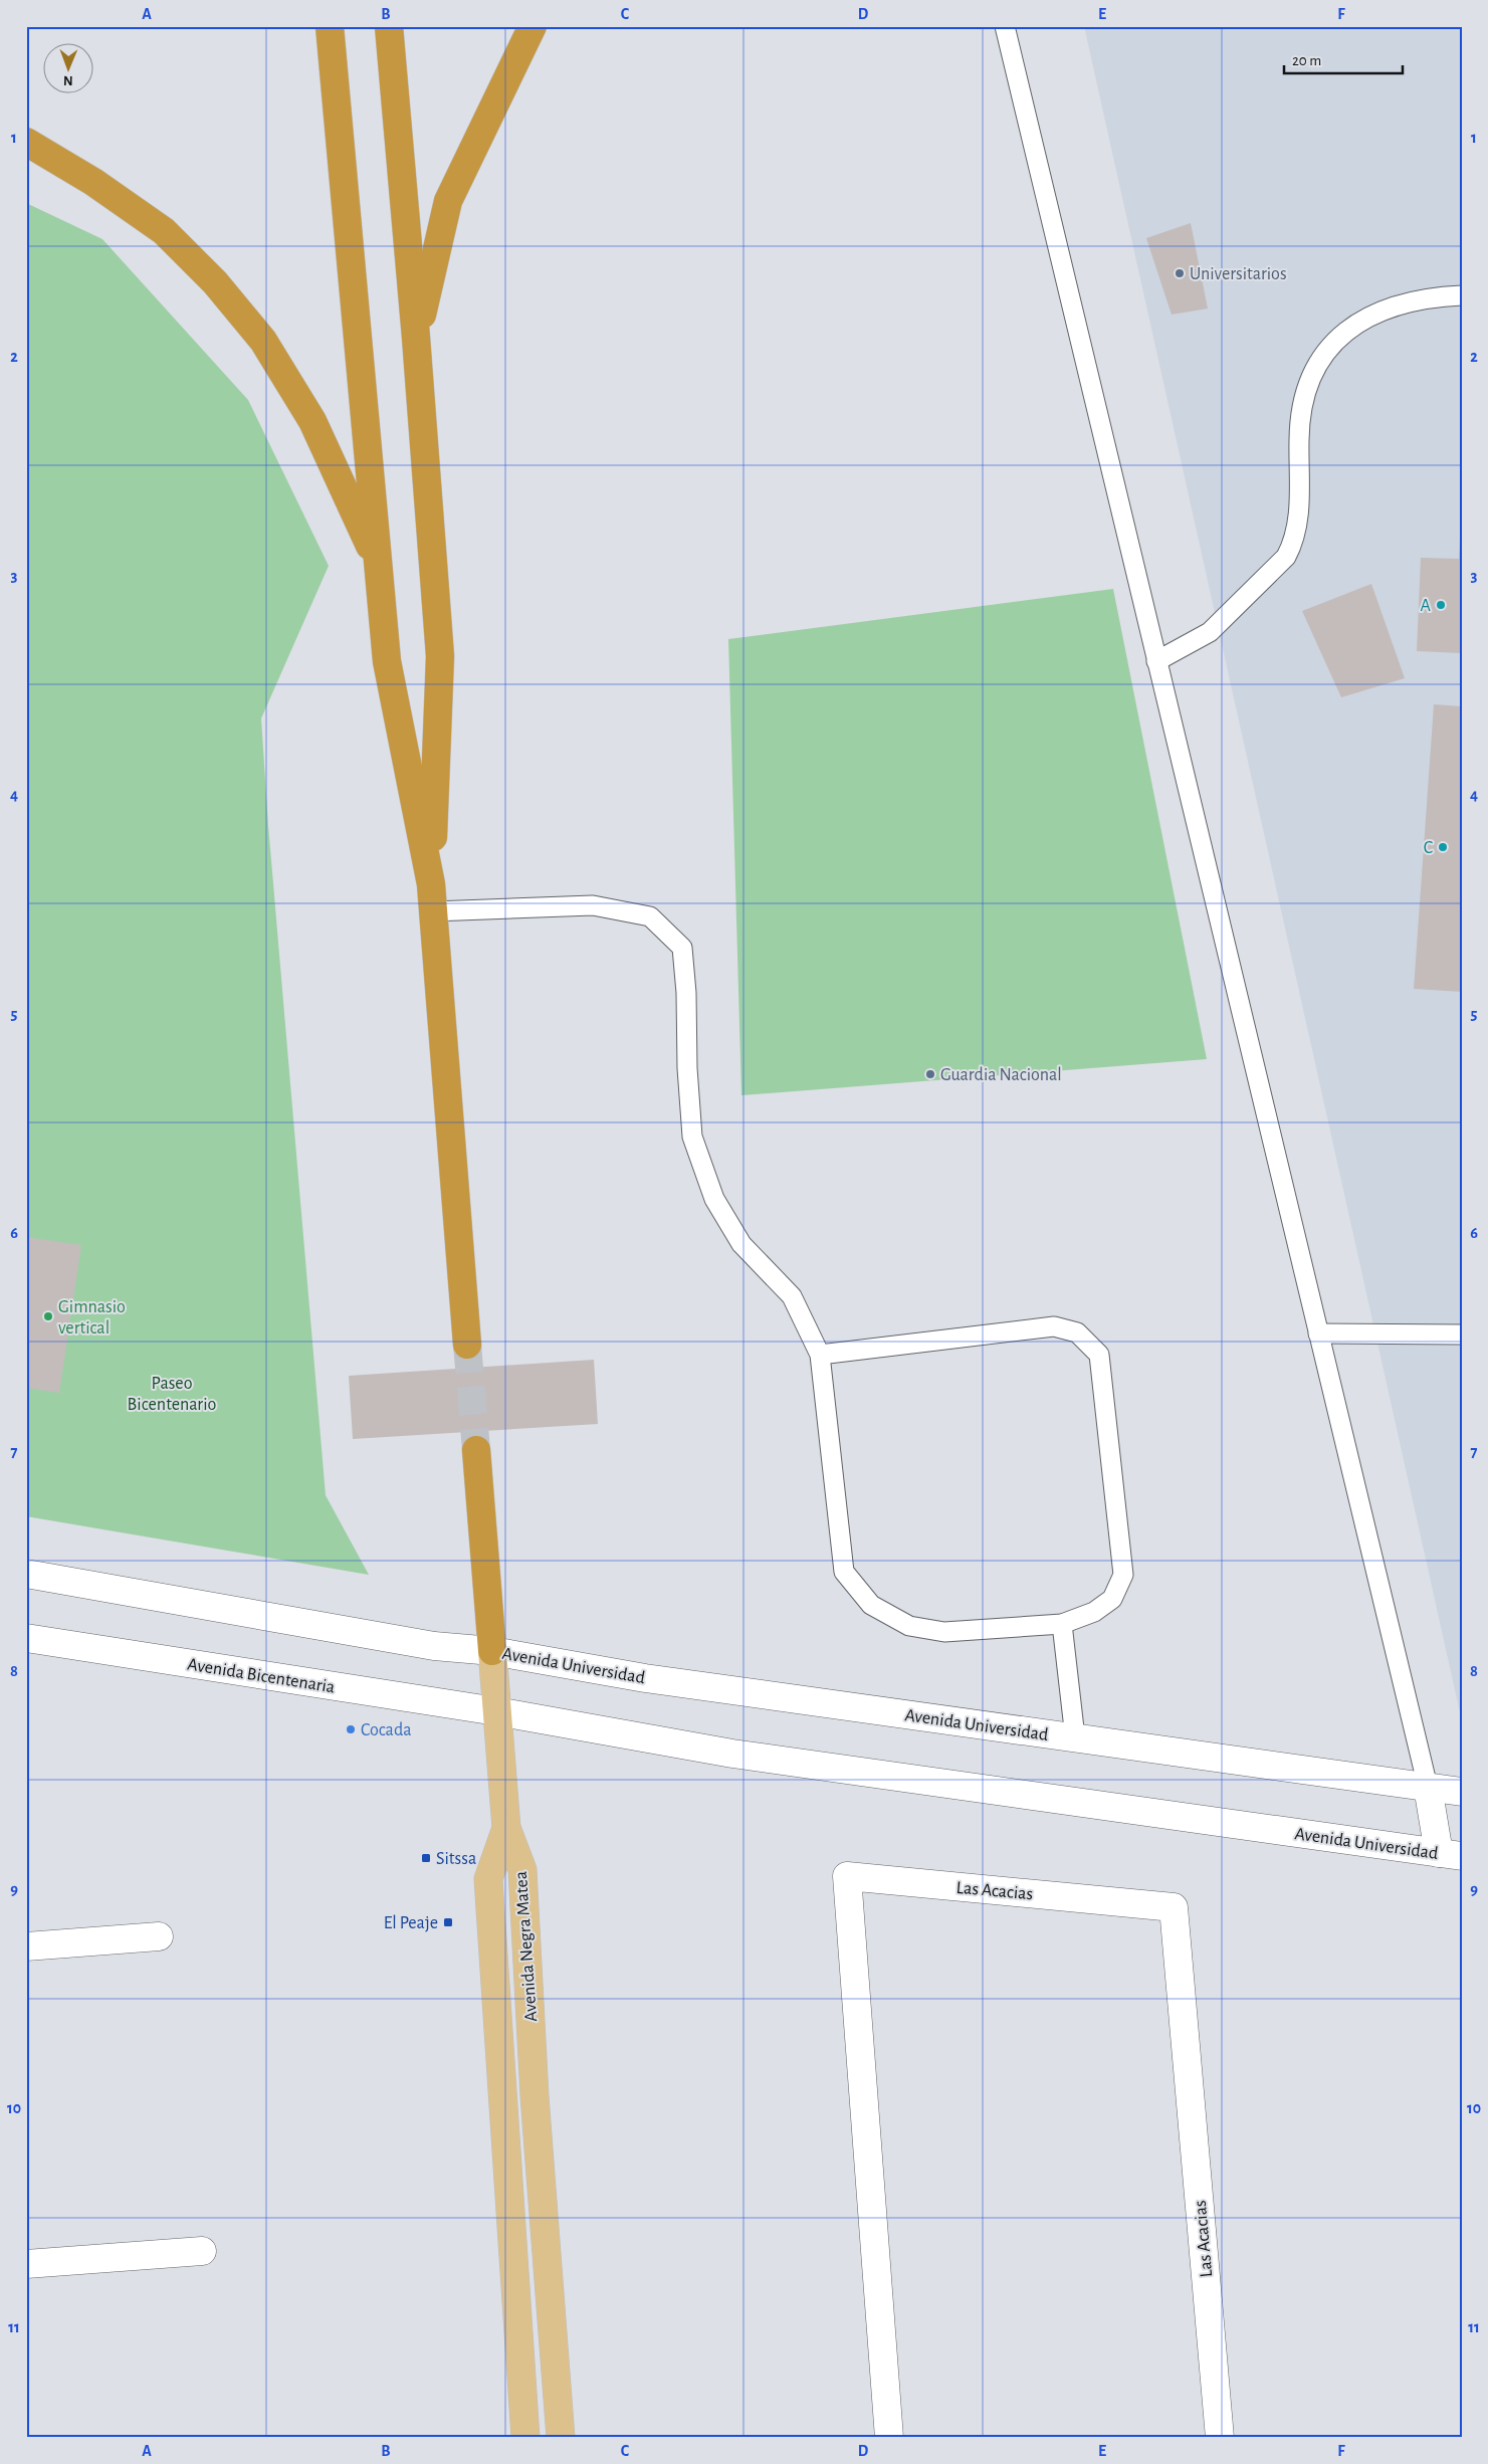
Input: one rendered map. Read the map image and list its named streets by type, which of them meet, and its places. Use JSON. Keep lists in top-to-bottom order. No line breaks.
{"streets":{"main road":["Avenida Negra Matea"],"street":["Avenida Universidad","Avenida Bicentenaria","Las Acacias"]},"crossings":[["Avenida Universidad","Avenida Bicentenaria"]],"parks":["Paseo Bicentenario"],"places":{"other":["Universitarios","A","C","Guardia Nacional","Gimnasio vertical","Cocada"],"transit":["Sitssa","El Peaje"]},"scale_bar":"20 m","north":"bottom","grid":{"columns":["A","B","C","D","E","F"],"rows":["1","2","3","4","5","6","7","8","9","10","11"]}}
